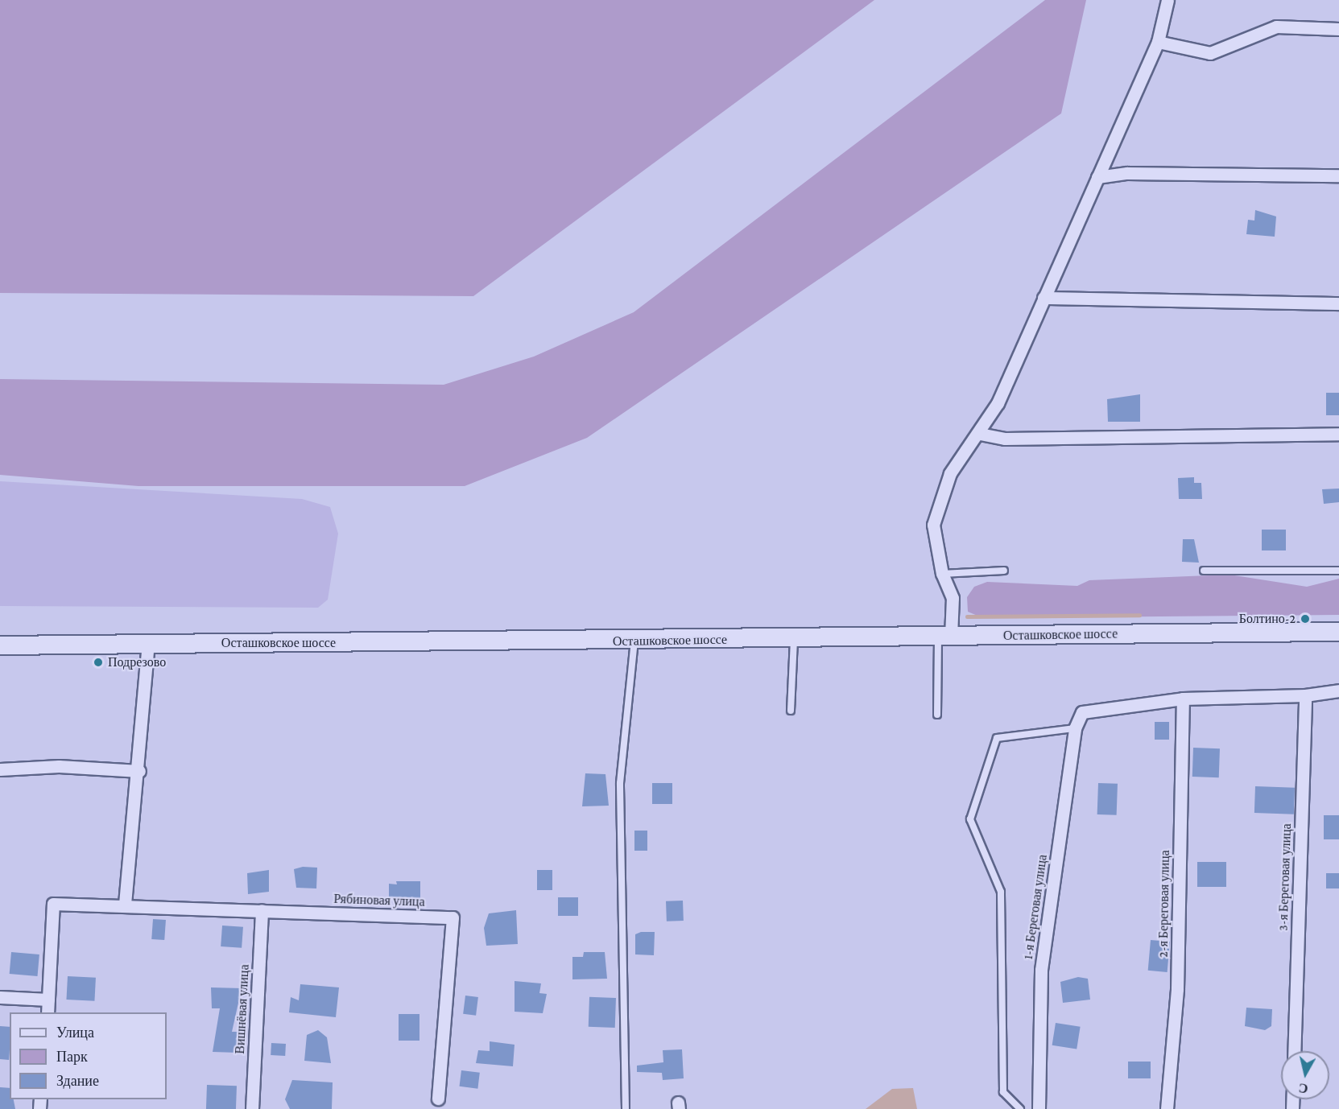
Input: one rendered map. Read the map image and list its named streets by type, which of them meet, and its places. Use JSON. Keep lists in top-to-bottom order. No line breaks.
{"streets":{"main road":["Осташковское шоссе"],"street":["3-я Береговая улица","Рябиновая улица","2-я Береговая улица","1-я Береговая улица","Вишнёвая улица"]},"crossings":[["Рябиновая улица","Вишнёвая улица"],["2-я Береговая улица","1-я Береговая улица"]],"places":["Болтино-2","Подрезово"],"legend":["Улица","Парк","Здание"],"north":"bottom"}
